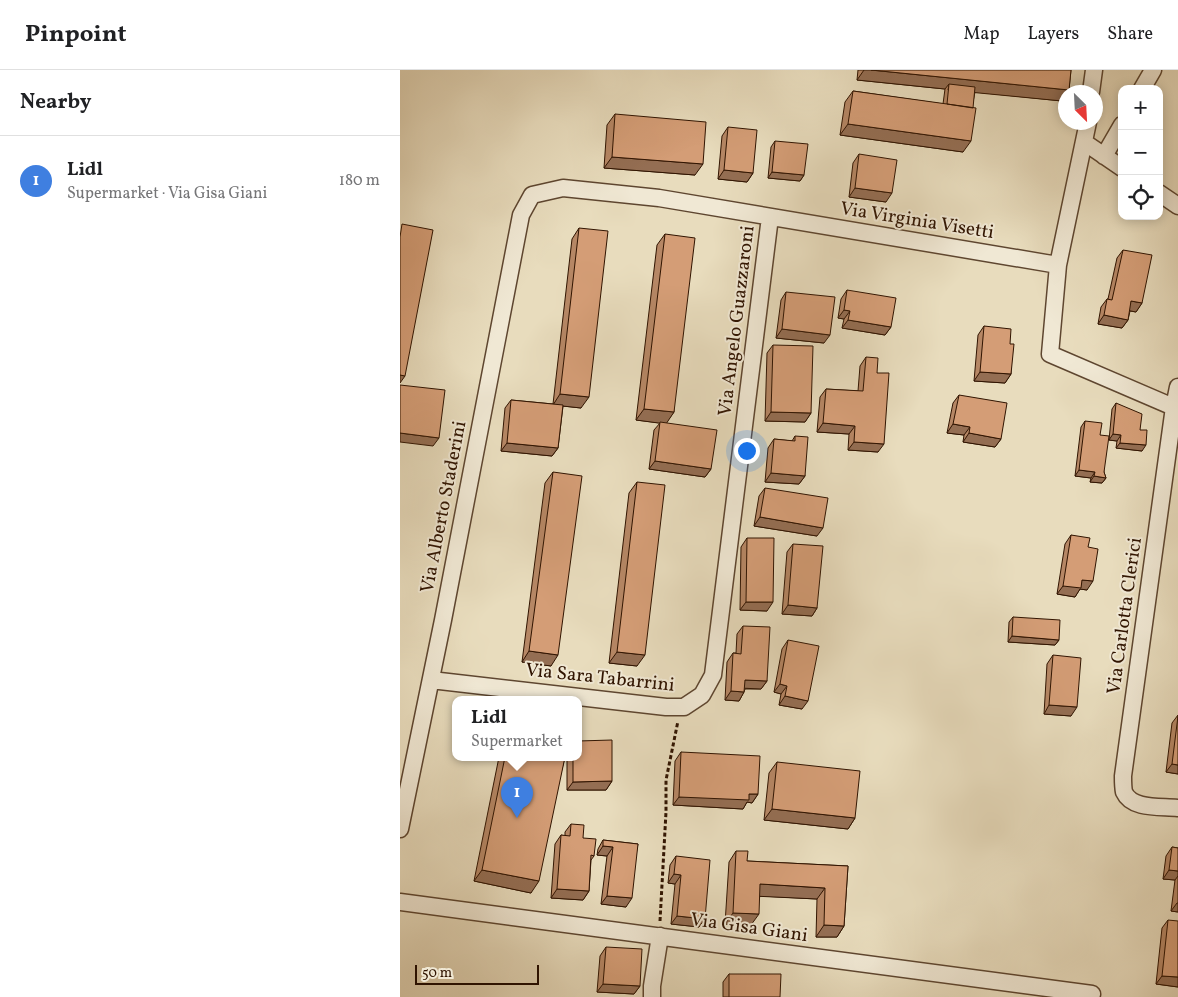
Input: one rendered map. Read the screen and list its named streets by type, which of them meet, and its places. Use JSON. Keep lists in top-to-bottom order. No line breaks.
{"streets":{"street":["Via Virginia Visetti","Via Angelo Guazzaroni","Via Alberto Staderini","Via Carlotta Clerici","Via Sara Tabarrini","Via Gisa Giani"]},"crossings":[["Via Virginia Visetti","Via Angelo Guazzaroni"],["Via Angelo Guazzaroni","Via Alberto Staderini"],["Via Angelo Guazzaroni","Via Sara Tabarrini"],["Via Alberto Staderini","Via Sara Tabarrini"]],"scale_bar":"50 m","north":"bottom right","page":{"header":"Pinpoint","nav":["Map","Layers","Share"],"heading":"Nearby","map_buttons":["+","−"],"list":[{"mark":"1","name":"Lidl","note":"Supermarket · Via Gisa Giani","value":"180 m"}],"popup":["Lidl","Supermarket"],"pins":"1","scale":"50 m"}}
